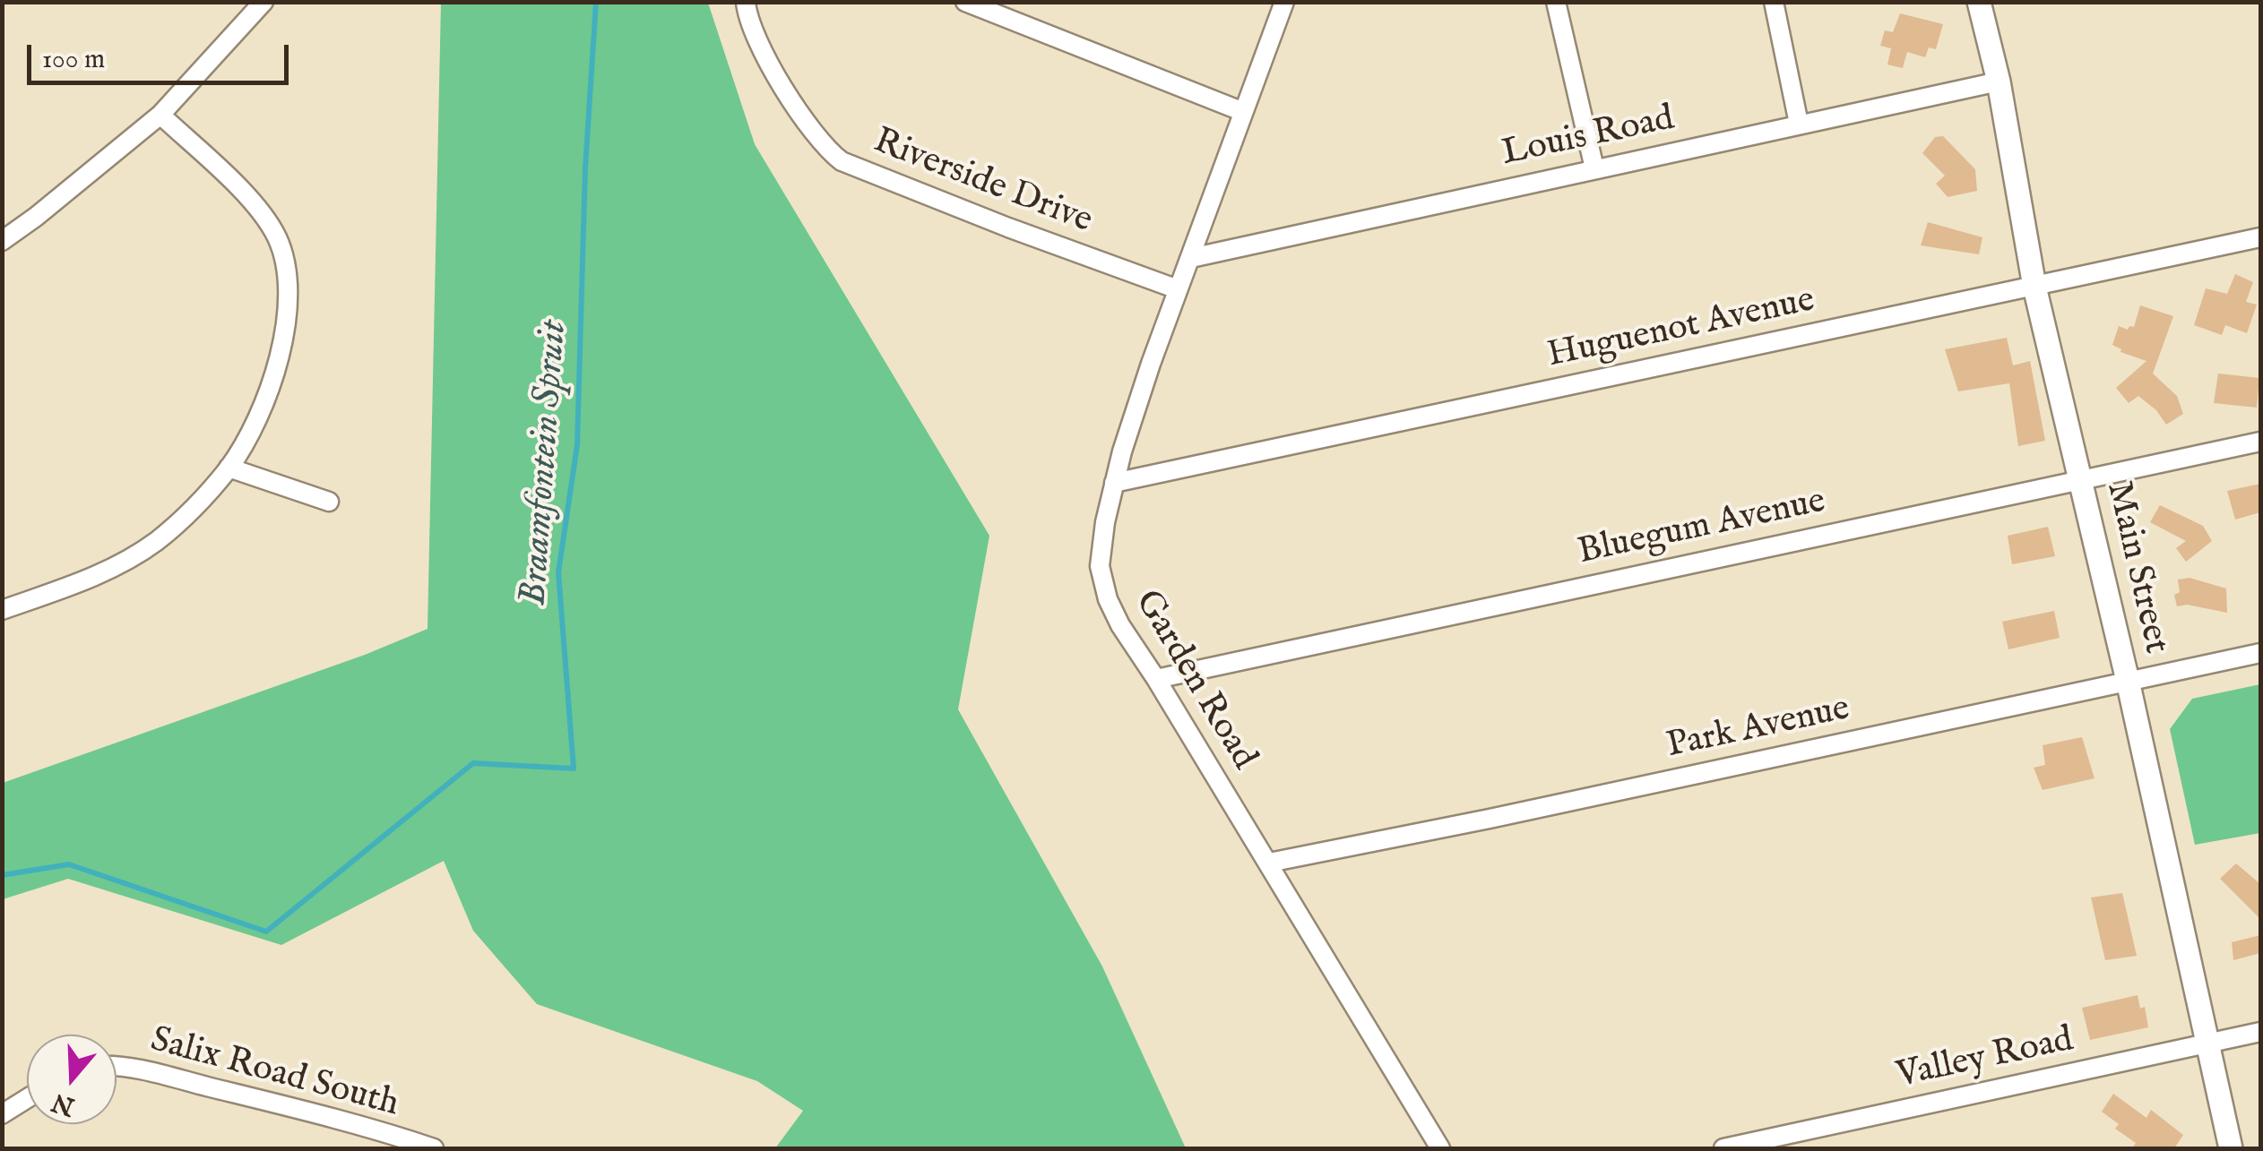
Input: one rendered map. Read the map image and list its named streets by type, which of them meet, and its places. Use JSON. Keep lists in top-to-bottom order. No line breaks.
{"streets":{"street":["Louis Road","Riverside Drive","Huguenot Avenue","Bluegum Avenue","Main Street","Garden Road","Park Avenue","Valley Road","Salix Road South"]},"crossings":[["Louis Road","Main Street"],["Louis Road","Garden Road"],["Riverside Drive","Garden Road"],["Huguenot Avenue","Main Street"],["Huguenot Avenue","Garden Road"],["Bluegum Avenue","Main Street"],["Bluegum Avenue","Garden Road"],["Main Street","Park Avenue"],["Main Street","Valley Road"],["Garden Road","Park Avenue"]],"water":["Braamfontein Spruit"],"scale_bar":"100 m","north":"bottom"}
